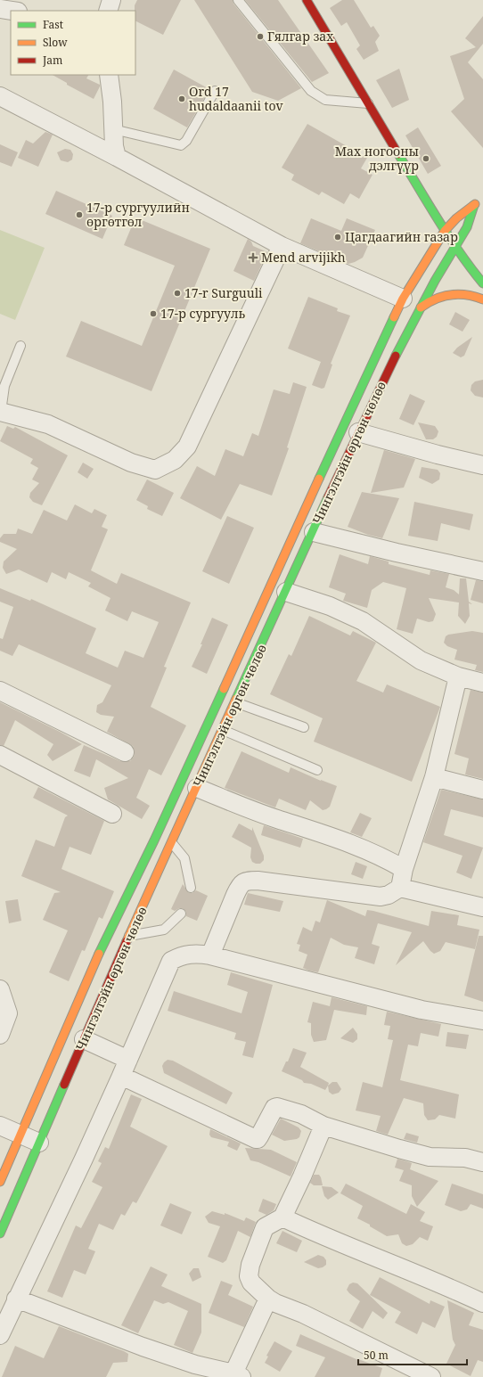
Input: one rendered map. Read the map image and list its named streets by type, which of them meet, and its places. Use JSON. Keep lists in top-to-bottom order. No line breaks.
{"streets":{"main road":["Чингэлтэйн өргөн чөлөө"]},"places":{"other":["Гялгар зах","Ord 17 hudaldaanii tov","Мах ногооны дэлгүүр","17-р сургуулийн өргөтгөл","Цагдаагийн газар","17-r Surguuli","17-р сургууль"],"health":["Mend arvijikh"]},"legend":["Fast","Slow","Jam"],"scale_bar":"50 m"}
